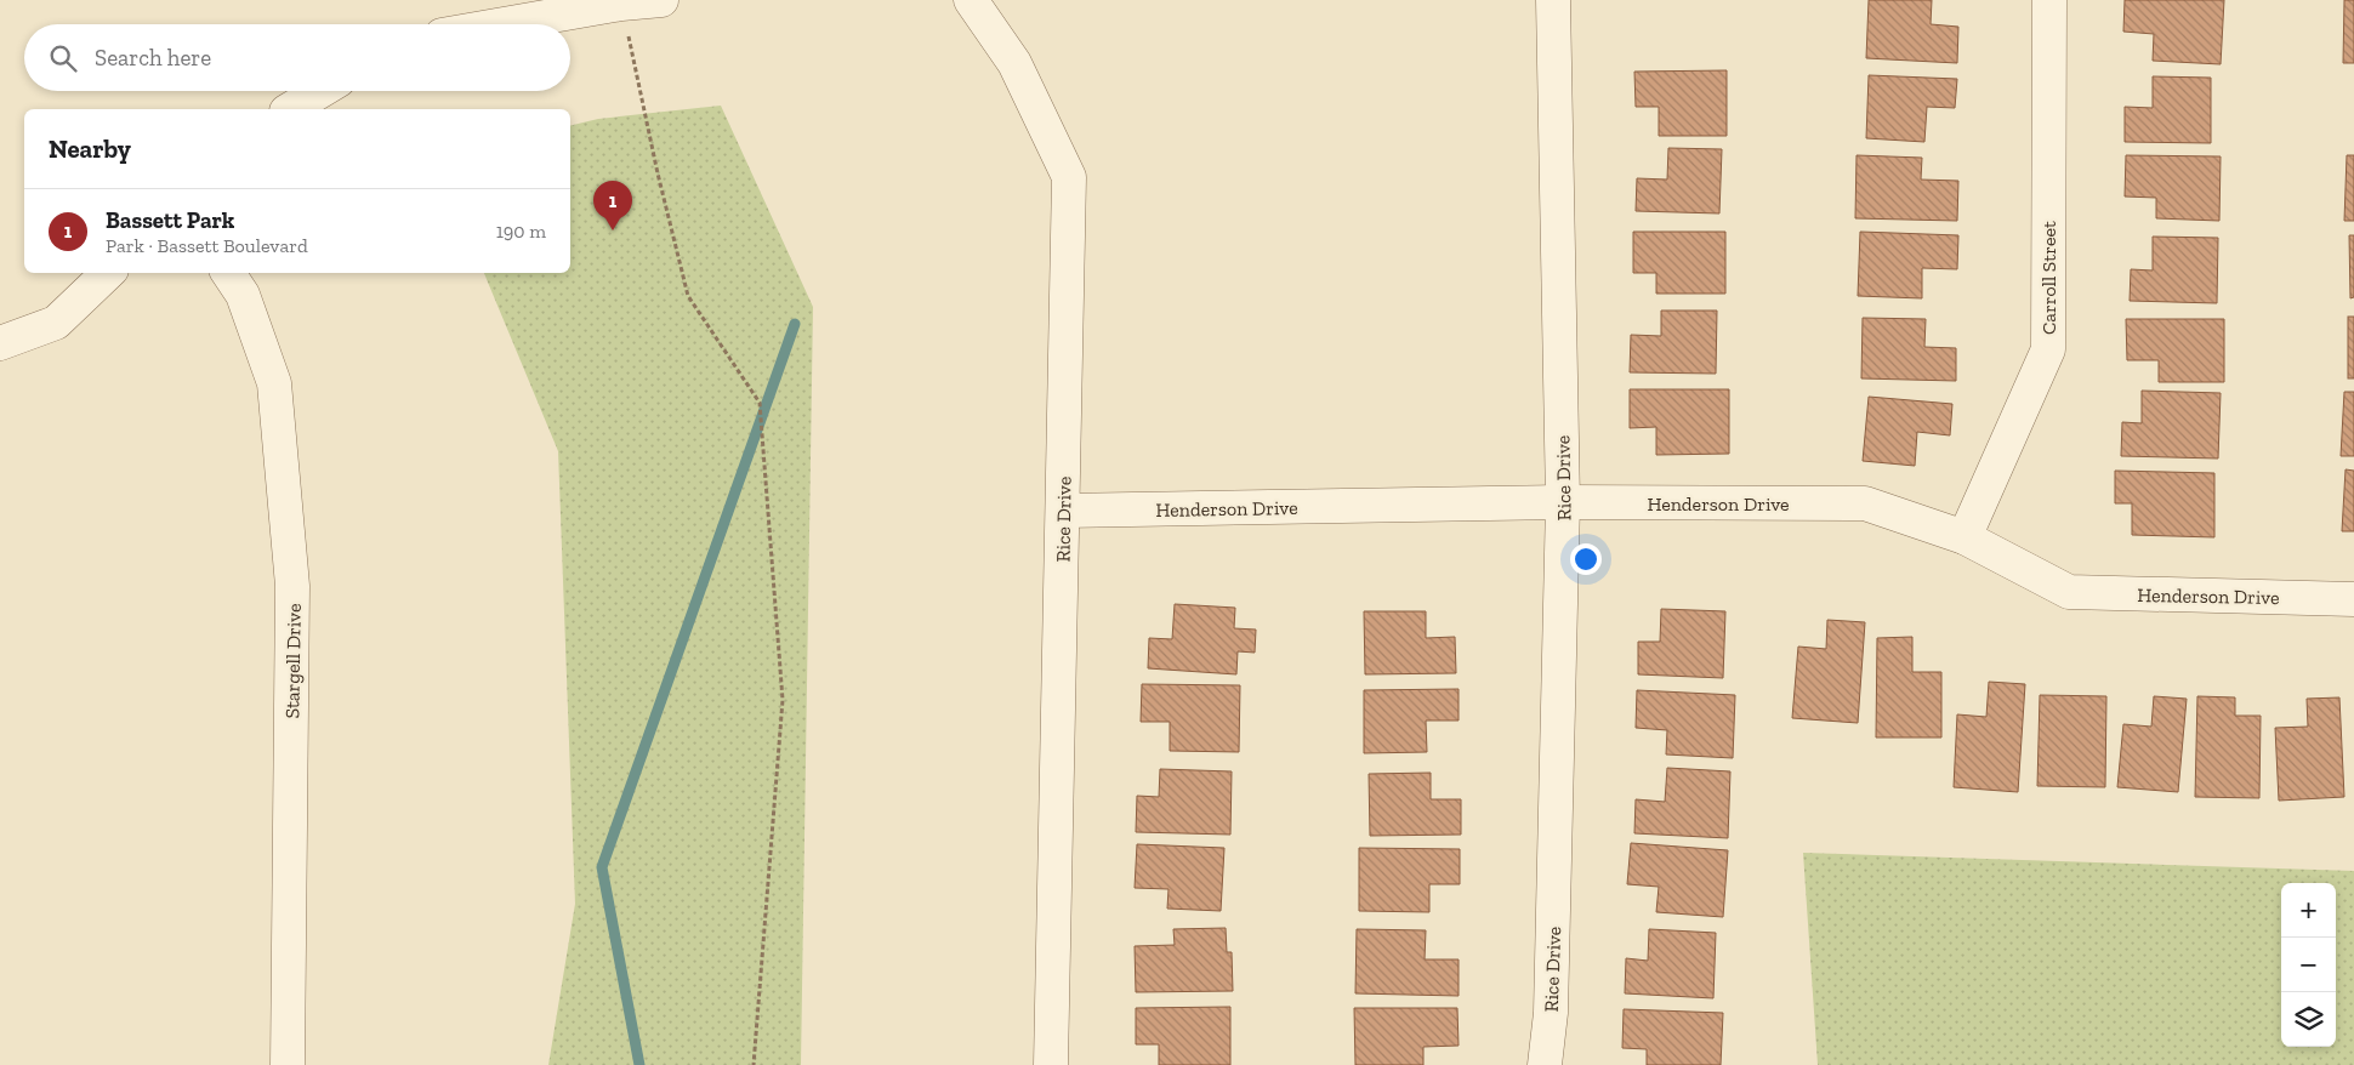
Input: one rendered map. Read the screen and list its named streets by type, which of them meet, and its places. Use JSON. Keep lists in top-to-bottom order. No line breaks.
{"streets":{"street":["Carroll Street","Rice Drive","Henderson Drive","Stargell Drive"]},"crossings":[["Carroll Street","Henderson Drive"],["Rice Drive","Henderson Drive"]],"page":{"search":"Search here","heading":"Nearby","pins":"1","list":[{"mark":"1","name":"Bassett Park","note":"Park · Bassett Boulevard","value":"190 m"}],"map_buttons":["+","−"]}}
